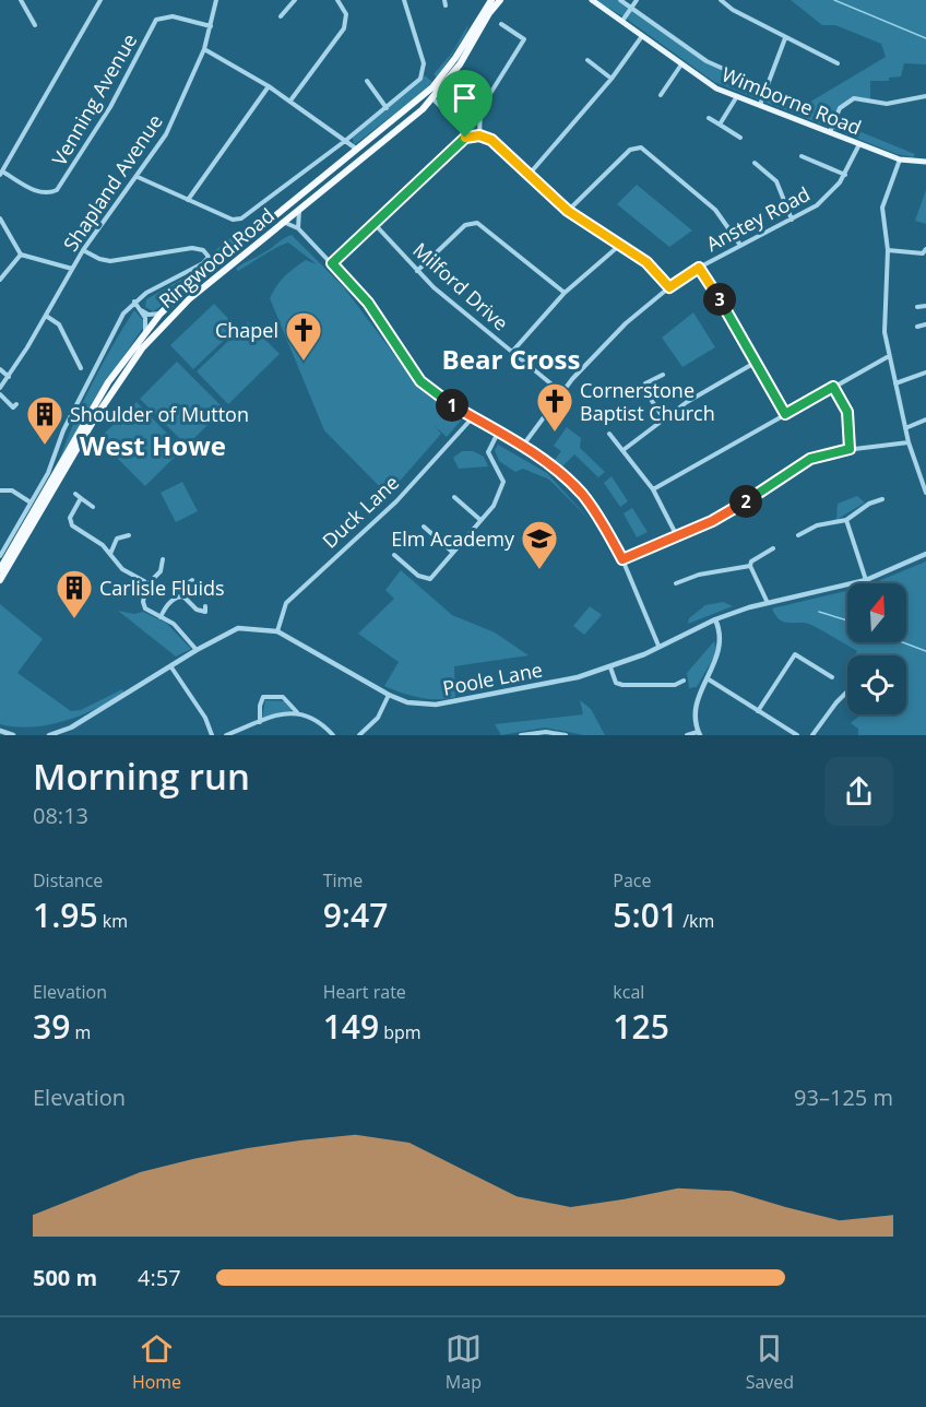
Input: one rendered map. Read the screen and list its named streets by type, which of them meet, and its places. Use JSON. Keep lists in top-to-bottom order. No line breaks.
{"streets":{"highway":["Ringwood Road"],"main road":["Wimborne Road"],"street":["Venning Avenue","Shapland Avenue","Anstey Road","Milford Drive","Duck Lane","Poole Lane"]},"crossings":[["Venning Avenue","Shapland Avenue"],["Wimborne Road","Anstey Road"],["Shapland Avenue","Ringwood Road"],["Anstey Road","Milford Drive"],["Duck Lane","Poole Lane"]],"districts":["Bear Cross","West Howe"],"places":{"church":["Chapel","Cornerstone Baptist Church"],"building":["Shoulder of Mutton","Carlisle Fluids"],"school or university":["Elm Academy"]},"north":"top","page":{"pins":["3","1","2"],"heading":["Morning run","08:13"],"stats":[["Distance","1.95 km"],["Time","9:47"],["Pace","5:01 /km"],["Elevation","39 m"],["Heart rate","149 bpm"],["kcal","125"]],"chart":["Elevation","93–125 m"],"list":[{"name":"500 m","note":"4:57"}],"tabs":["Home","Map","Saved"]}}
